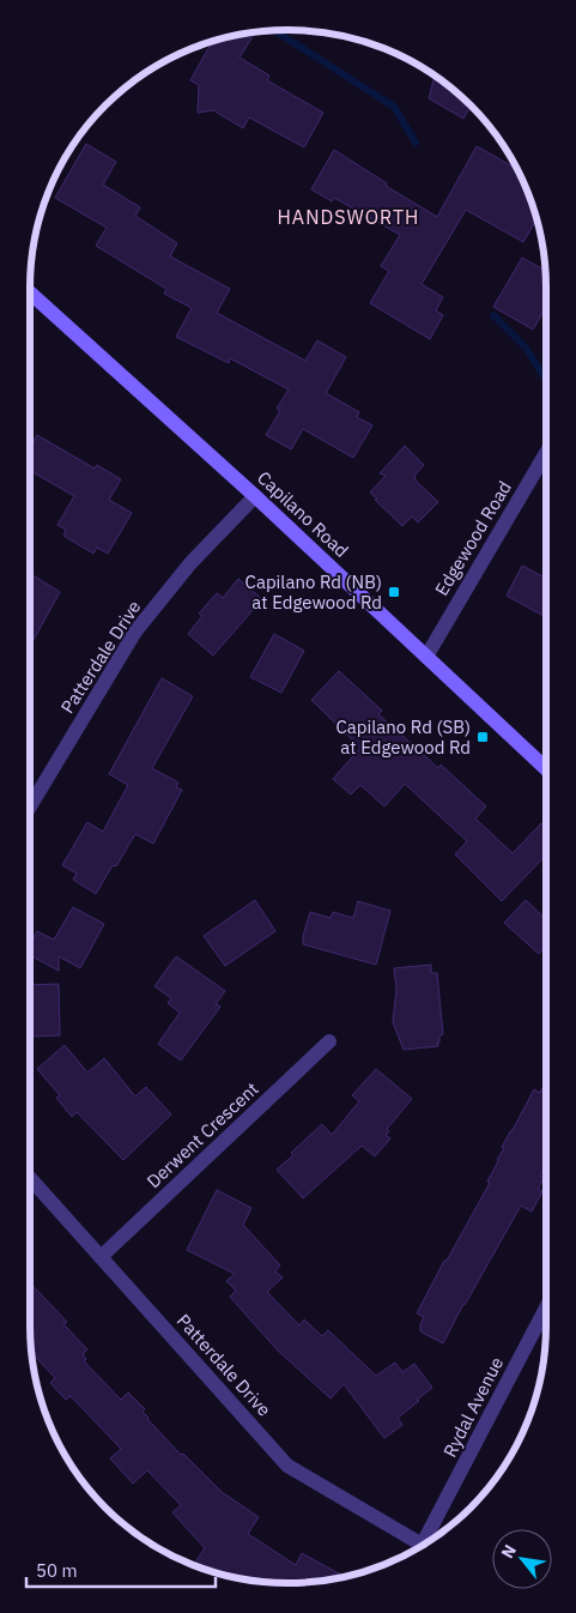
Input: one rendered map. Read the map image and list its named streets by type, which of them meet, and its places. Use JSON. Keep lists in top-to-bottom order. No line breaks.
{"streets":{"main road":["Capilano Road"],"street":["Edgewood Road","Patterdale Drive","Derwent Crescent","Rydal Avenue"]},"crossings":[["Capilano Road","Edgewood Road"],["Capilano Road","Patterdale Drive"],["Patterdale Drive","Derwent Crescent"]],"districts":["HANDSWORTH"],"places":{"transit":["Capilano Rd (NB) at Edgewood Rd","Capilano Rd (SB) at Edgewood Rd"]},"scale_bar":"50 m","north":"top left"}
